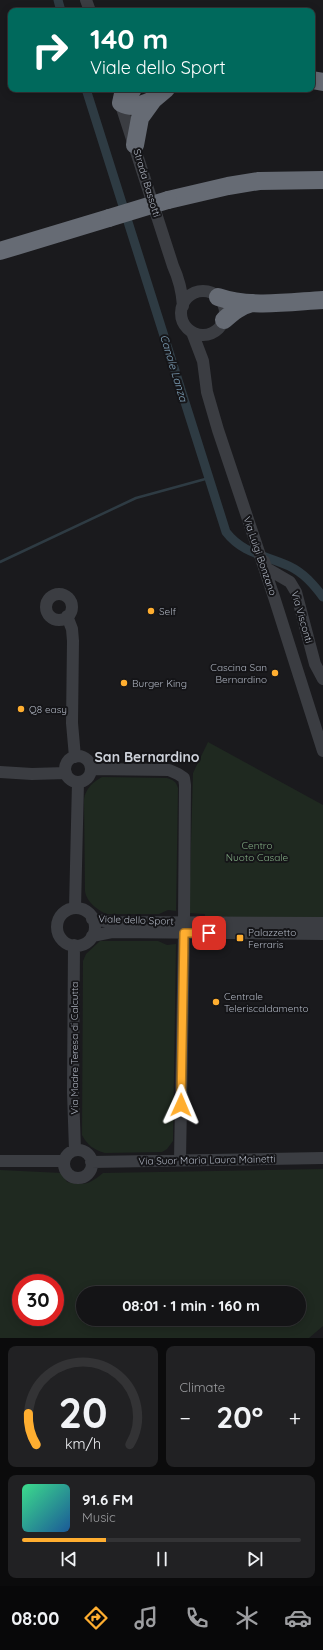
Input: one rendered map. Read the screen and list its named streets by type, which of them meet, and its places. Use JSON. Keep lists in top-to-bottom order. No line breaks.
{"streets":{"street":["Strada Bassotti","Via Luigi Bonzano","Via Visconti","Viale dello Sport","Via Madre Teresa di Calcutta","Via Suor Maria Laura Mainetti"]},"crossings":[["Strada Bassotti","Via Luigi Bonzano"],["Viale dello Sport","Via Madre Teresa di Calcutta"],["Via Madre Teresa di Calcutta","Via Suor Maria Laura Mainetti"]],"districts":["San Bernardino"],"water":["Canale Lanza"],"parks":["Centro Nuoto Casale"],"places":{"other":["Self","Cascina San Bernardino","Burger King","Q8 easy","Centrale Teleriscaldamento"],"transit":["Palazzetto Ferraris"]},"page":{"turn":["140 m","Viale dello Sport"],"limit":"30","trip":"08:01 · 1 min · 160 m","tile":"Climate","heat":["−","20°","+"],"song":["91.6 FM","Music"],"tabs":"08:00","gauge":["20","km/h"]}}
